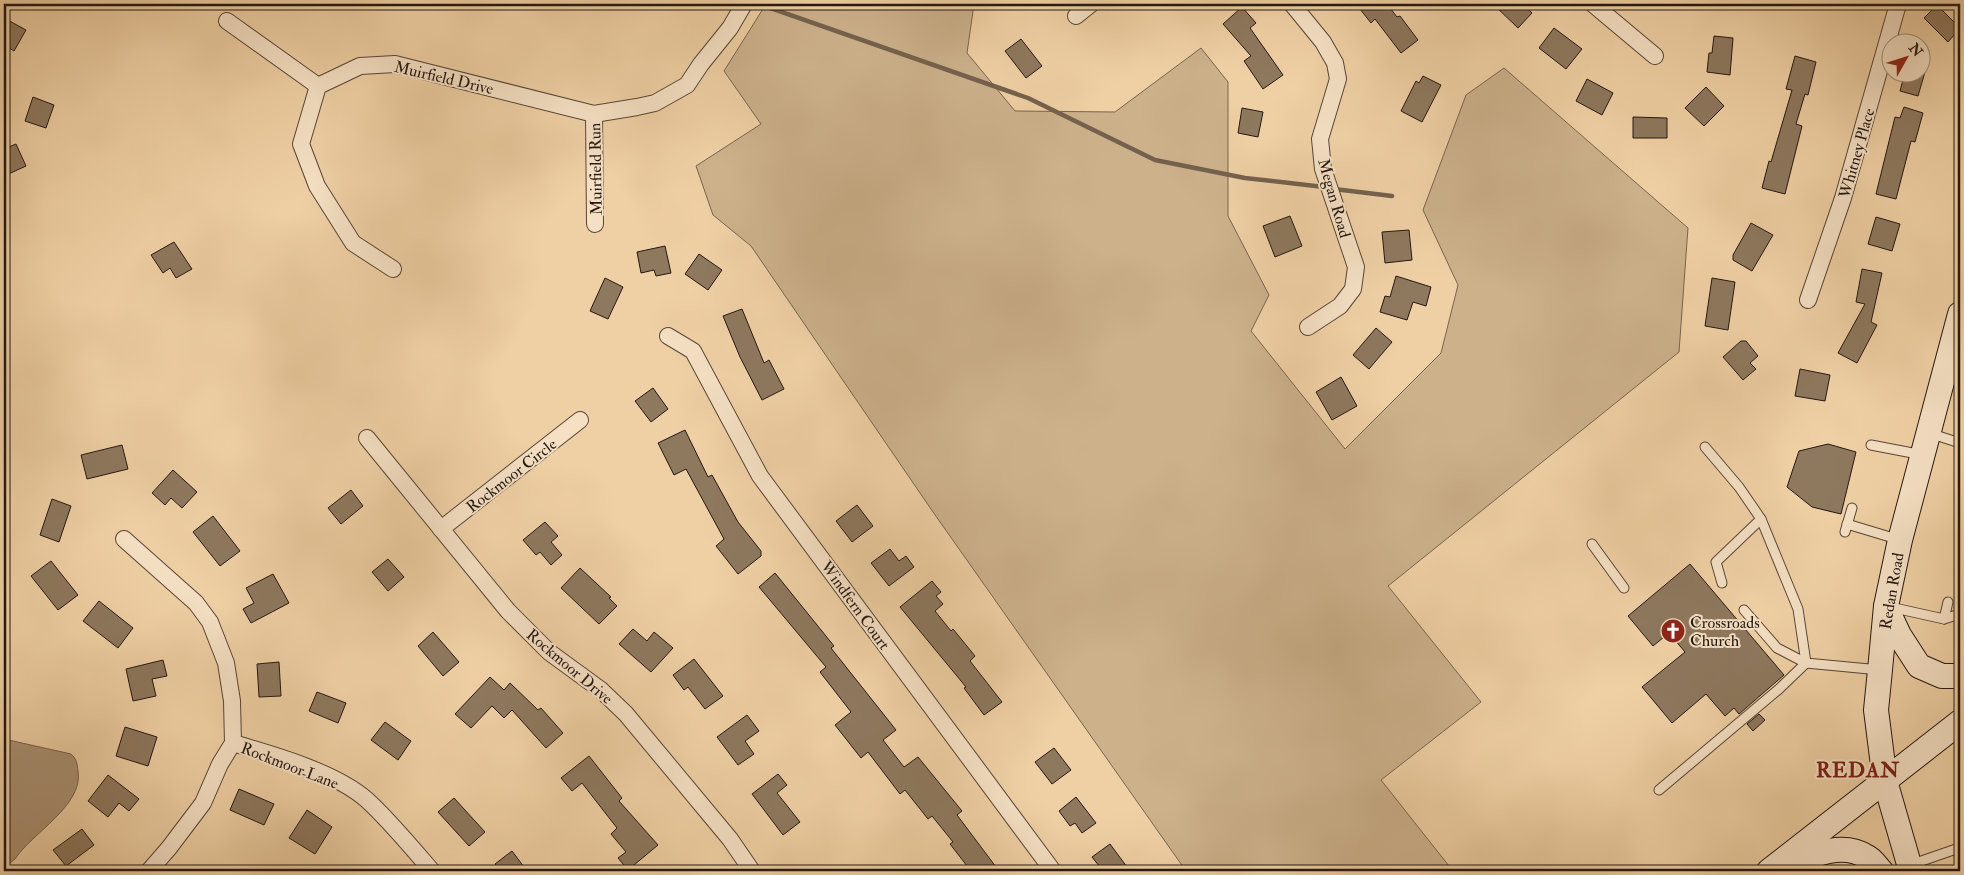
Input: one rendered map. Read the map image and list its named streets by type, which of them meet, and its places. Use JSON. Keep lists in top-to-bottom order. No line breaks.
{"streets":{"main road":["Redan Road"],"street":["Muirfield Drive","Whitney Place","Muirfield Run","Megan Road","Rockmoor Circle","Windfern Court","Rockmoor Drive","Rockmoor Lane"]},"crossings":[["Muirfield Drive","Muirfield Run"],["Rockmoor Circle","Rockmoor Drive"]],"districts":["REDAN"],"places":{"church":["Crossroads Church"]},"north":"top right"}
